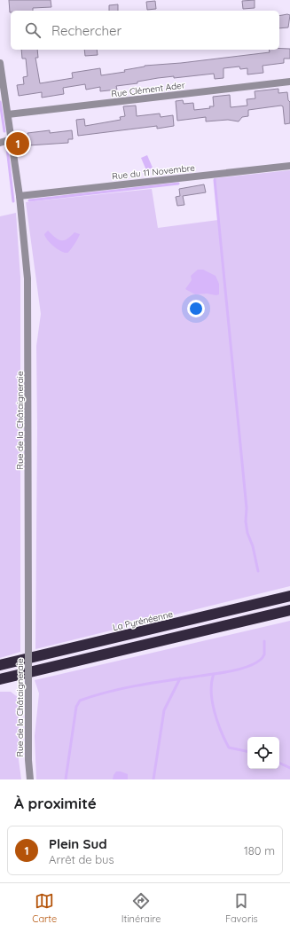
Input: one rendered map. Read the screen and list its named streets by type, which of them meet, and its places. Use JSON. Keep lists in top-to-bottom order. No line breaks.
{"streets":{"highway":["La Pyrénéenne"],"street":["Rue Clément Ader","Rue du 11 Novembre","Rue de la Châtaigneraie"]},"crossings":[["Rue Clément Ader","Rue de la Châtaigneraie"],["Rue du 11 Novembre","Rue de la Châtaigneraie"]],"page":{"search":"Rechercher","pins":"1","heading":"À proximité","list":[{"mark":"1","name":"Plein Sud","note":"Arrêt de bus","value":"180 m"}],"nav":["Carte","Itinéraire","Favoris"]}}
